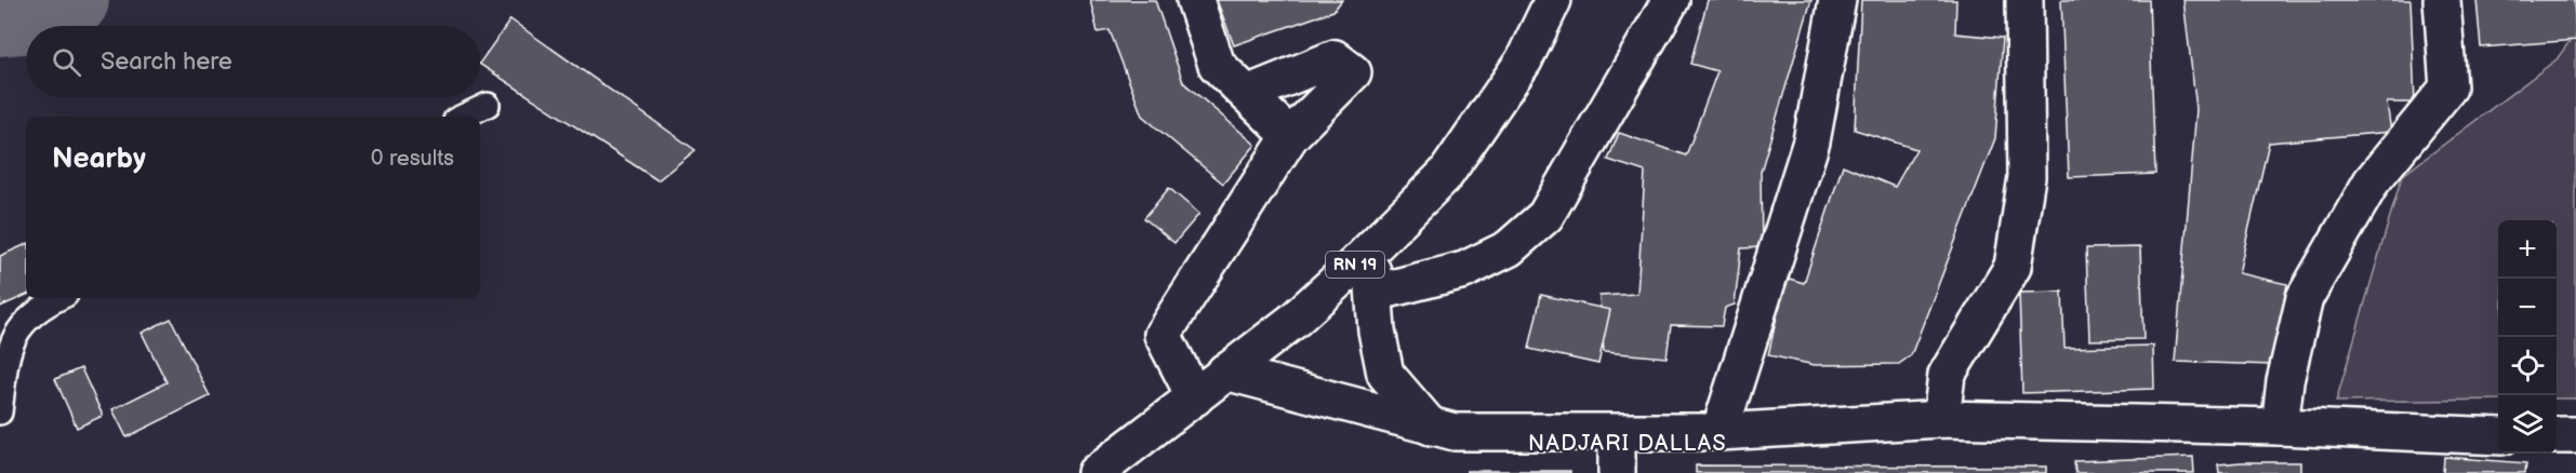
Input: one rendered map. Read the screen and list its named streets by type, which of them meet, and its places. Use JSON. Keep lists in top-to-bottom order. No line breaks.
{"streets":{"street":["RN 19"]},"districts":["NADJARI DALLAS"],"page":{"search":"Search here","heading":["Nearby","0 results"],"map_buttons":["+","−"]}}
